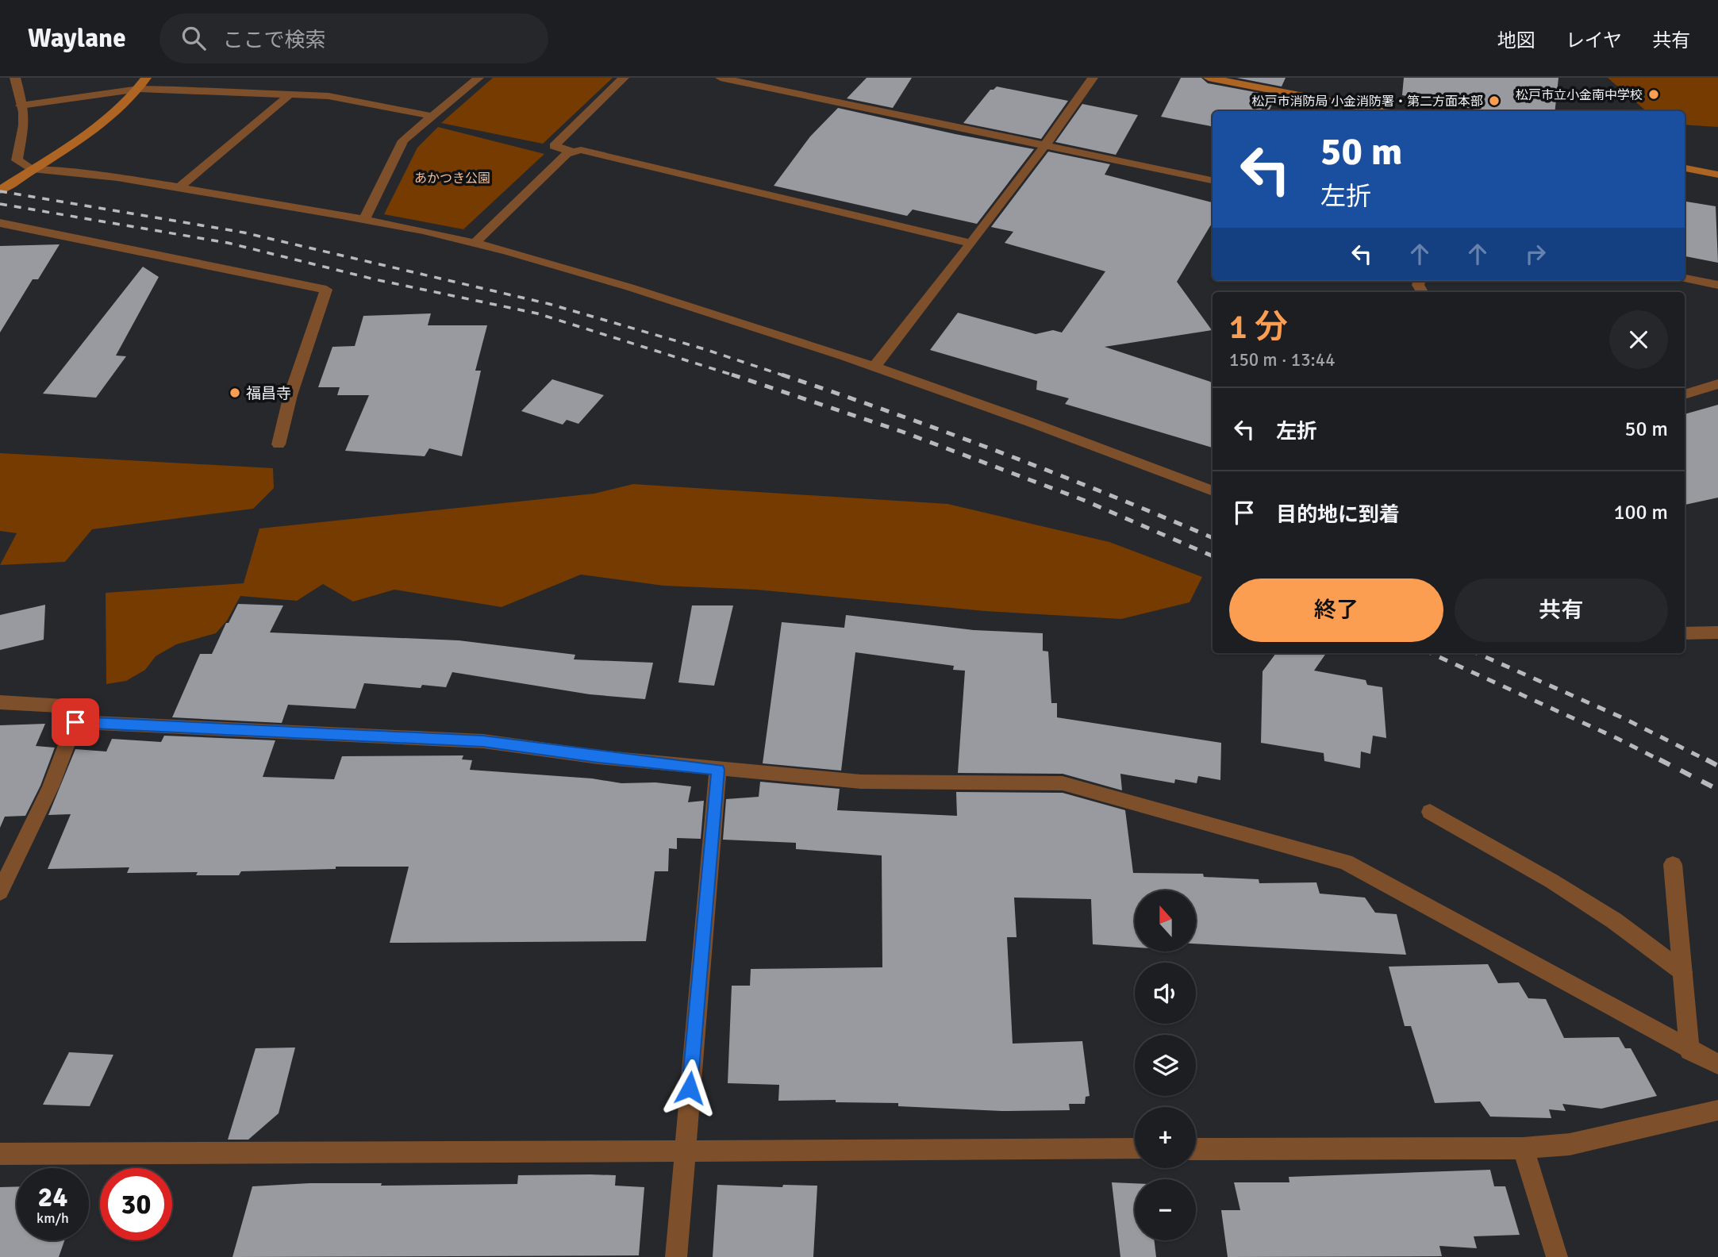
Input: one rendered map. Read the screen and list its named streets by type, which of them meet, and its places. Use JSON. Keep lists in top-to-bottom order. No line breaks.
{"parks":["あかつき公園"],"places":["松戸市立小金南中学校","松戸市消防局 小金消防署・第二方面本部","福昌寺"],"north":"top","page":{"header":"Waylane","search":"ここで検索","nav":["地図","レイヤ","共有"],"turn":["50 m","左折"],"heading":["1 分","150 m · 13:44"],"list":[{"name":"左折","value":"50 m"},{"name":"目的地に到着","value":"100 m"}],"buttons":["終了","共有"],"map_buttons":["+","−"],"speed":"24 km/h","limit":"30"}}
